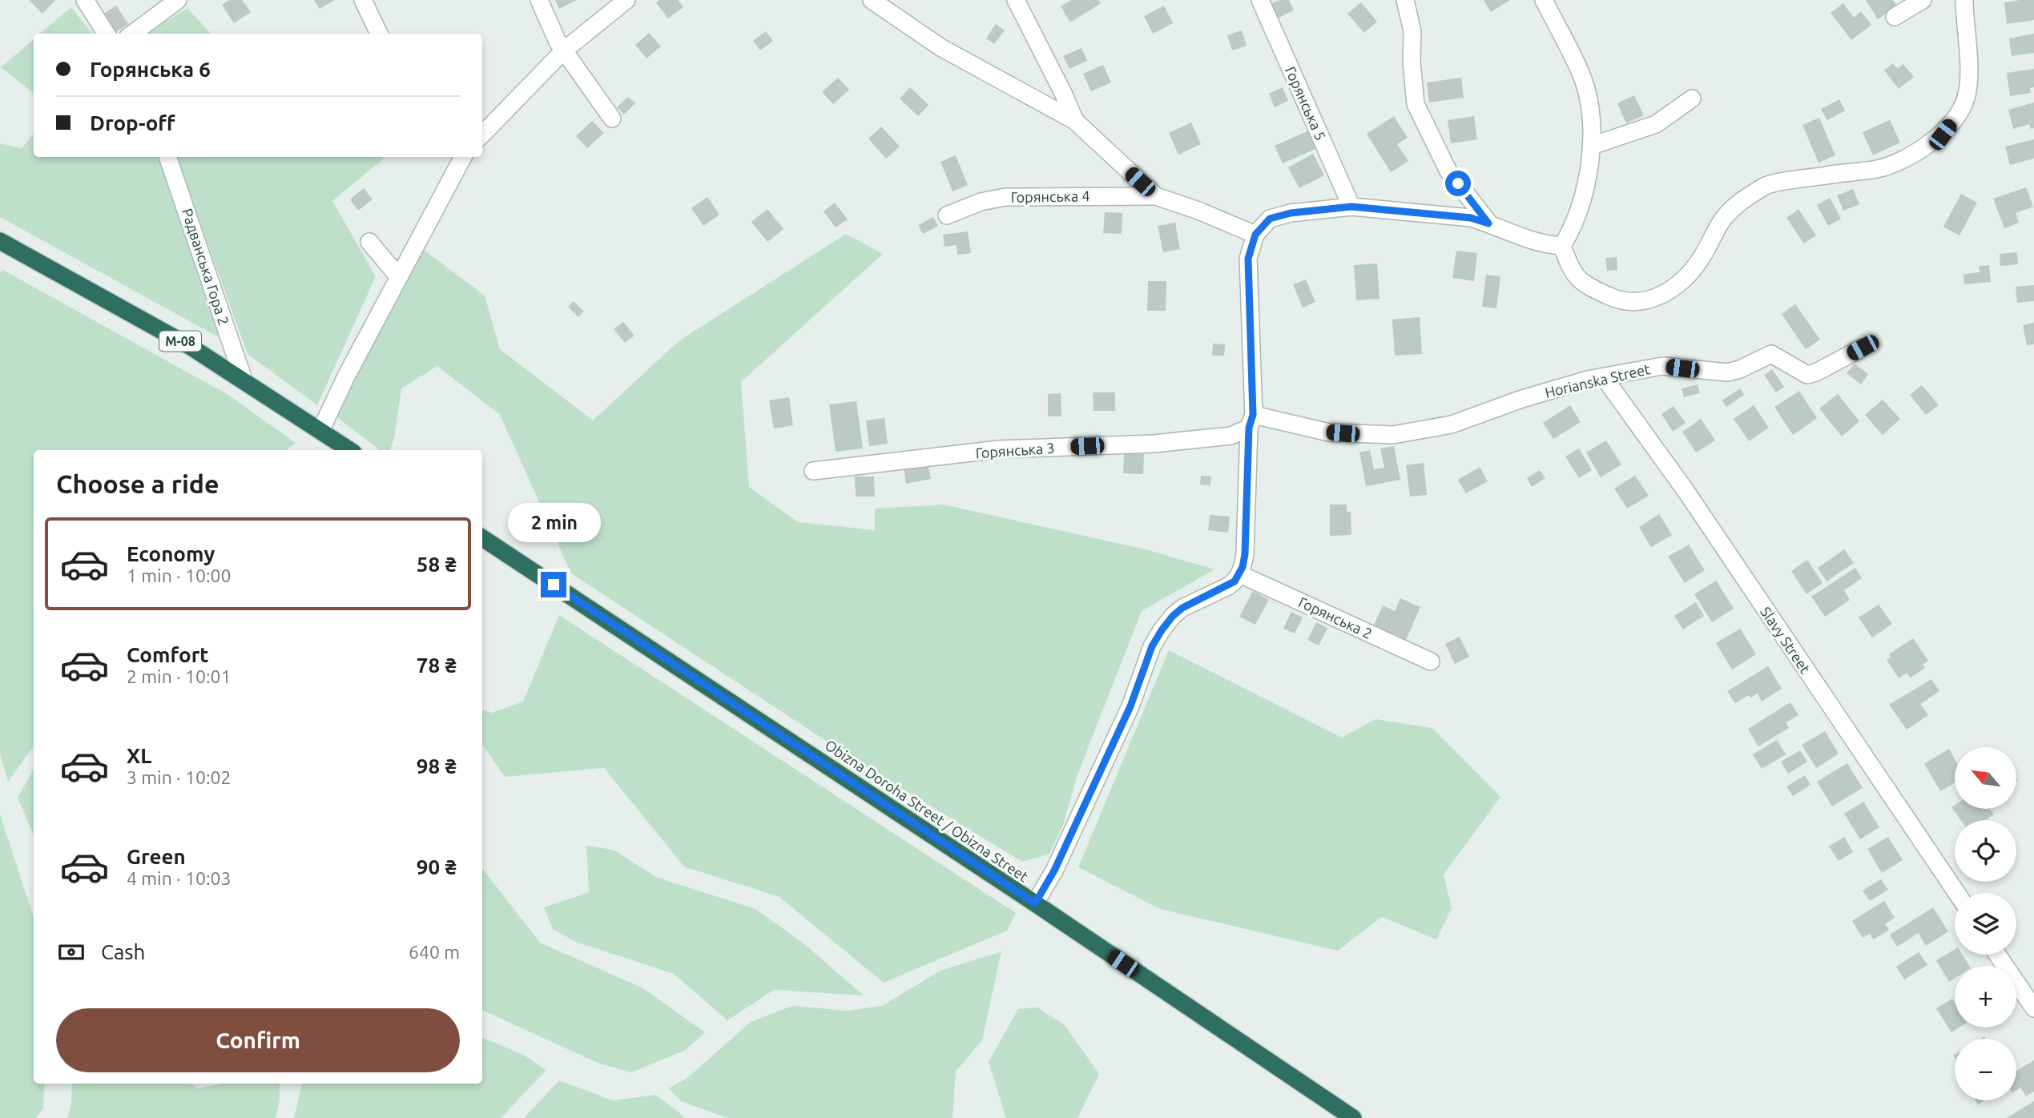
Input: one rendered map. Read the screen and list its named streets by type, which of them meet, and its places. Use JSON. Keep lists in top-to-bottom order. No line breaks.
{"streets":{"highway":["М-08","Obizna Doroha Street / Obizna Street"],"street":["Горянська 5","Горянська 4","Радванська Гора 2","Horianska Street","Горянська 3","Горянська 2","Slavy Street"]},"crossings":[["Радванська Гора 2","М-08"],["Horianska Street","Горянська 3"],["Horianska Street","Slavy Street"]],"north":"top left","page":{"banner":["Горянська 6","Drop-off"],"heading":"Choose a ride","bubble":"2 min","list":[{"name":"Economy","note":"1 min · 10:00","value":"58 ₴"},{"name":"Comfort","note":"2 min · 10:01","value":"78 ₴"},{"name":"XL","note":"3 min · 10:02","value":"98 ₴"},{"name":"Green","note":"4 min · 10:03","value":"90 ₴"}],"map_buttons":["+","−"],"pay":["Cash","640 m"],"buttons":"Confirm"}}
